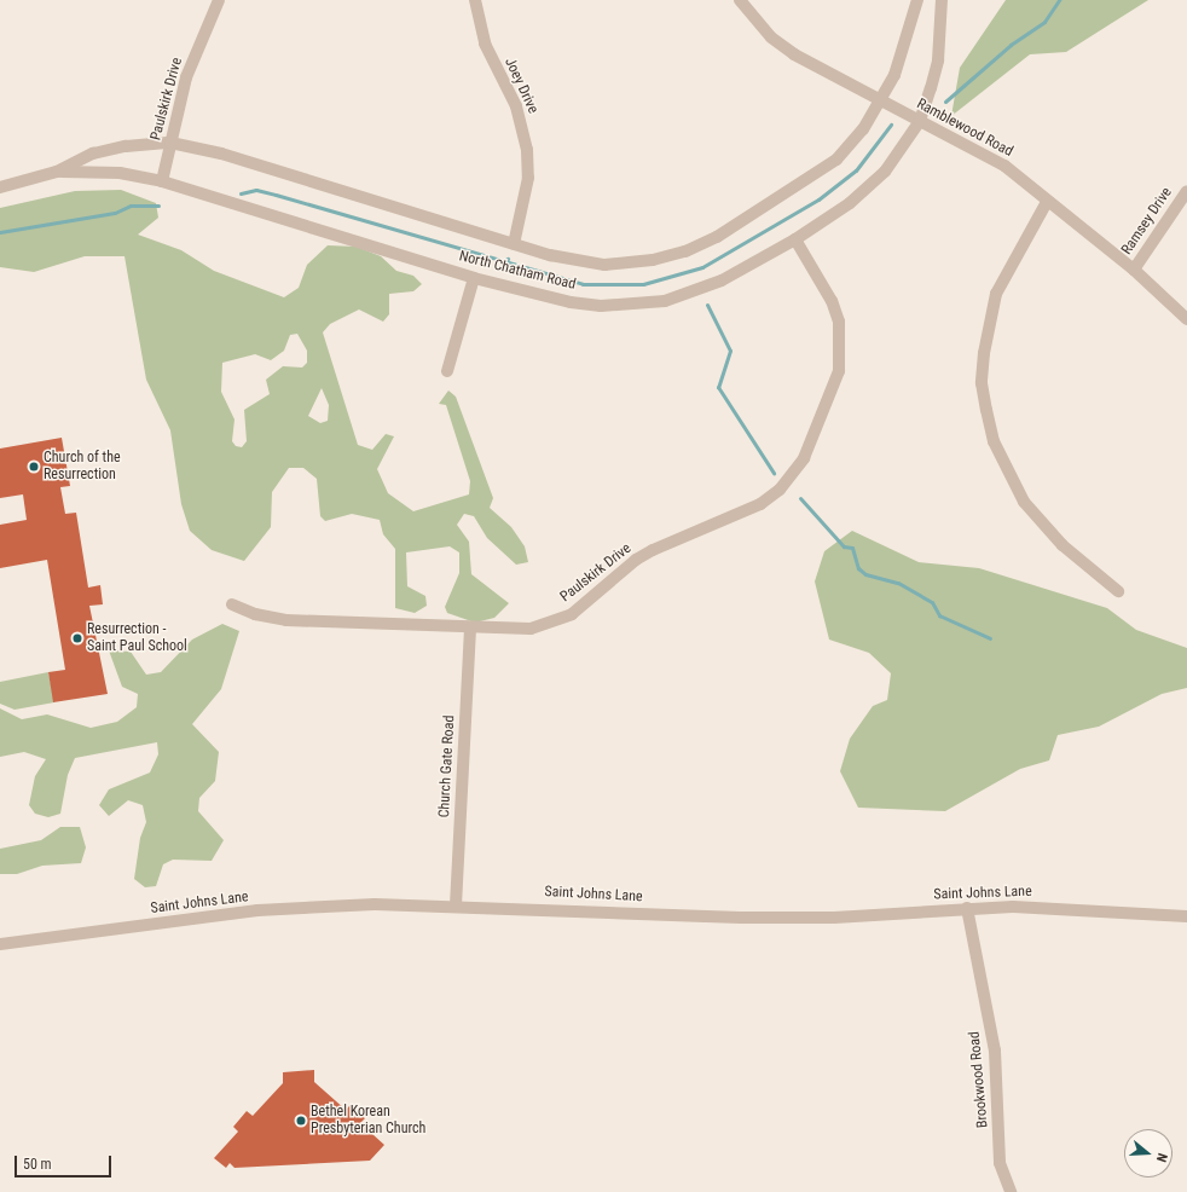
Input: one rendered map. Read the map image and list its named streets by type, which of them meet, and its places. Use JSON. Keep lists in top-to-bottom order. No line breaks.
{"streets":{"street":["Joey Drive","Paulskirk Drive","Ramblewood Road","Ramsey Drive","North Chatham Road","Church Gate Road","Saint Johns Lane","Brookwood Road"]},"crossings":[["Joey Drive","North Chatham Road"],["Paulskirk Drive","North Chatham Road"],["Paulskirk Drive","Church Gate Road"],["Ramblewood Road","Ramsey Drive"],["Ramblewood Road","North Chatham Road"],["Church Gate Road","Saint Johns Lane"],["Saint Johns Lane","Brookwood Road"]],"places":["Church of the Resurrection","Resurrection - Saint Paul School","Bethel Korean Presbyterian Church"],"scale_bar":"50 m","north":"right"}
